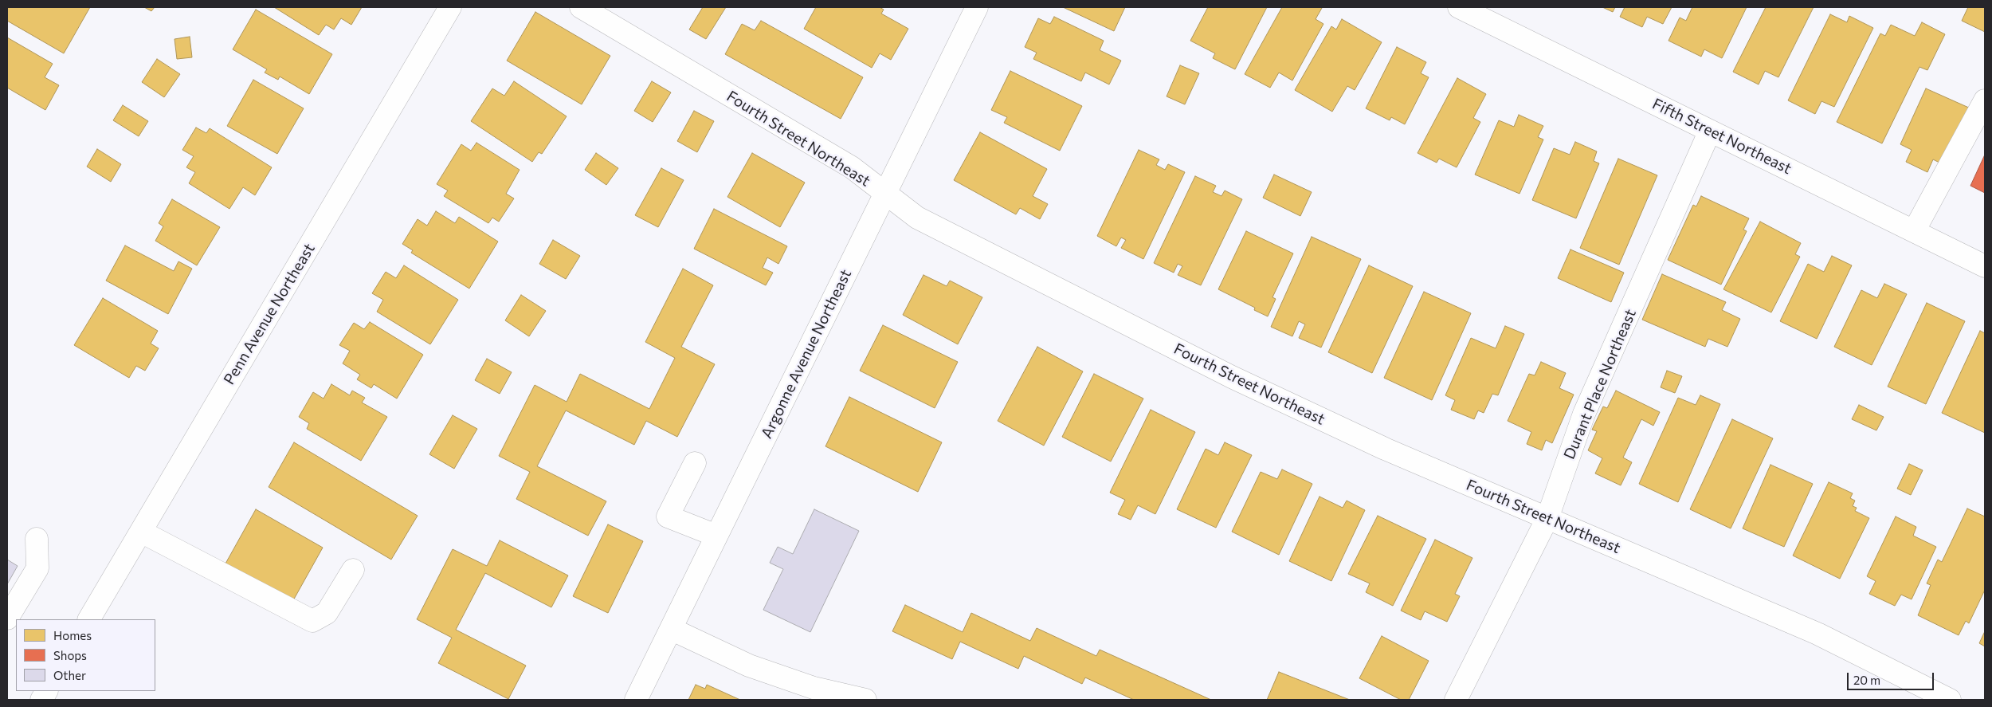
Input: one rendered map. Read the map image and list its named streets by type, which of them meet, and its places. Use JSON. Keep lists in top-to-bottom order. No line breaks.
{"streets":{"street":["Fifth Street Northeast","Fourth Street Northeast","Penn Avenue Northeast","Argonne Avenue Northeast","Durant Place Northeast"]},"crossings":[["Fifth Street Northeast","Durant Place Northeast"],["Fourth Street Northeast","Argonne Avenue Northeast"],["Fourth Street Northeast","Durant Place Northeast"]],"legend":["Homes","Shops","Other"],"scale_bar":"20 m"}
